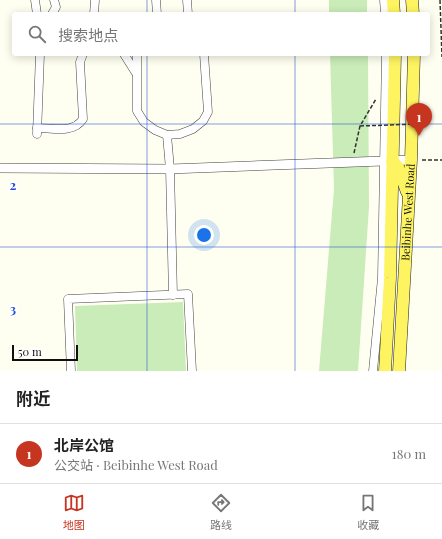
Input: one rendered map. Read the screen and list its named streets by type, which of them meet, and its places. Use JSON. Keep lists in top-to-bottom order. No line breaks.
{"streets":{"main road":["Beibinhe West Road"]},"scale_bar":"50 m","page":{"search":"搜索地点","pins":"1","scale":"50 m","heading":"附近","list":[{"mark":"1","name":"北岸公馆","note":"公交站 · Beibinhe West Road","value":"180 m"}],"nav":["地图","路线","收藏"]},"grid":{"rows":["2","3"]}}
